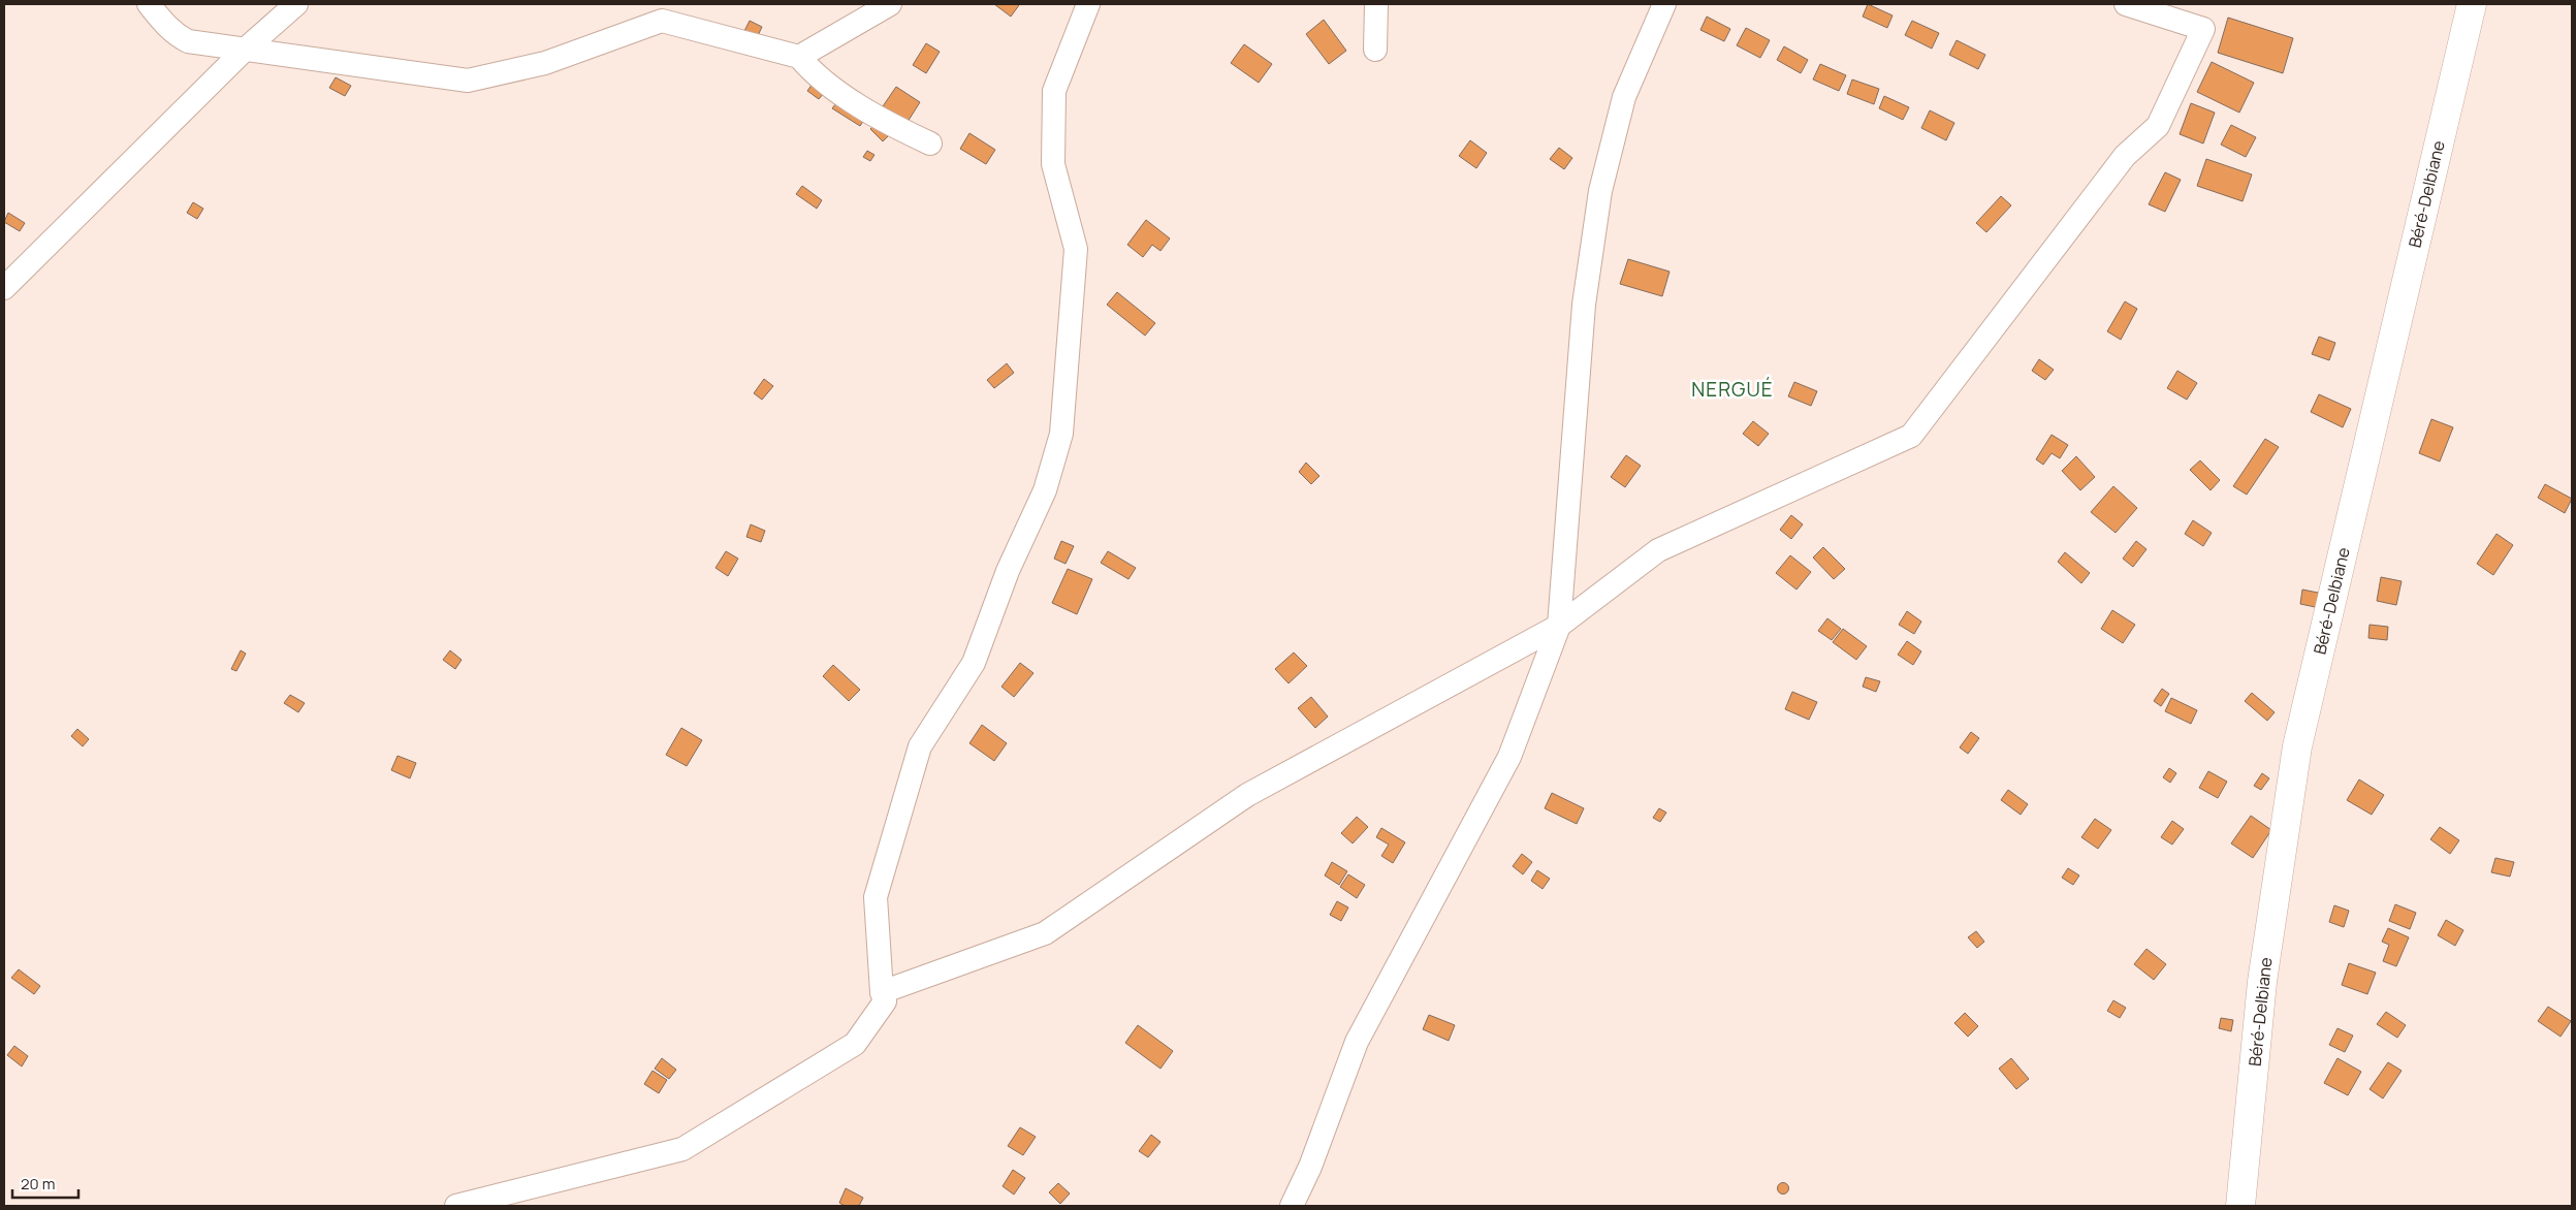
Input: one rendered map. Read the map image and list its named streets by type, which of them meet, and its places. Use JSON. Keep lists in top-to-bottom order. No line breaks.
{"streets":{"street":["Béré-Delbiane"]},"districts":["NERGUÉ"],"scale_bar":"20 m"}
